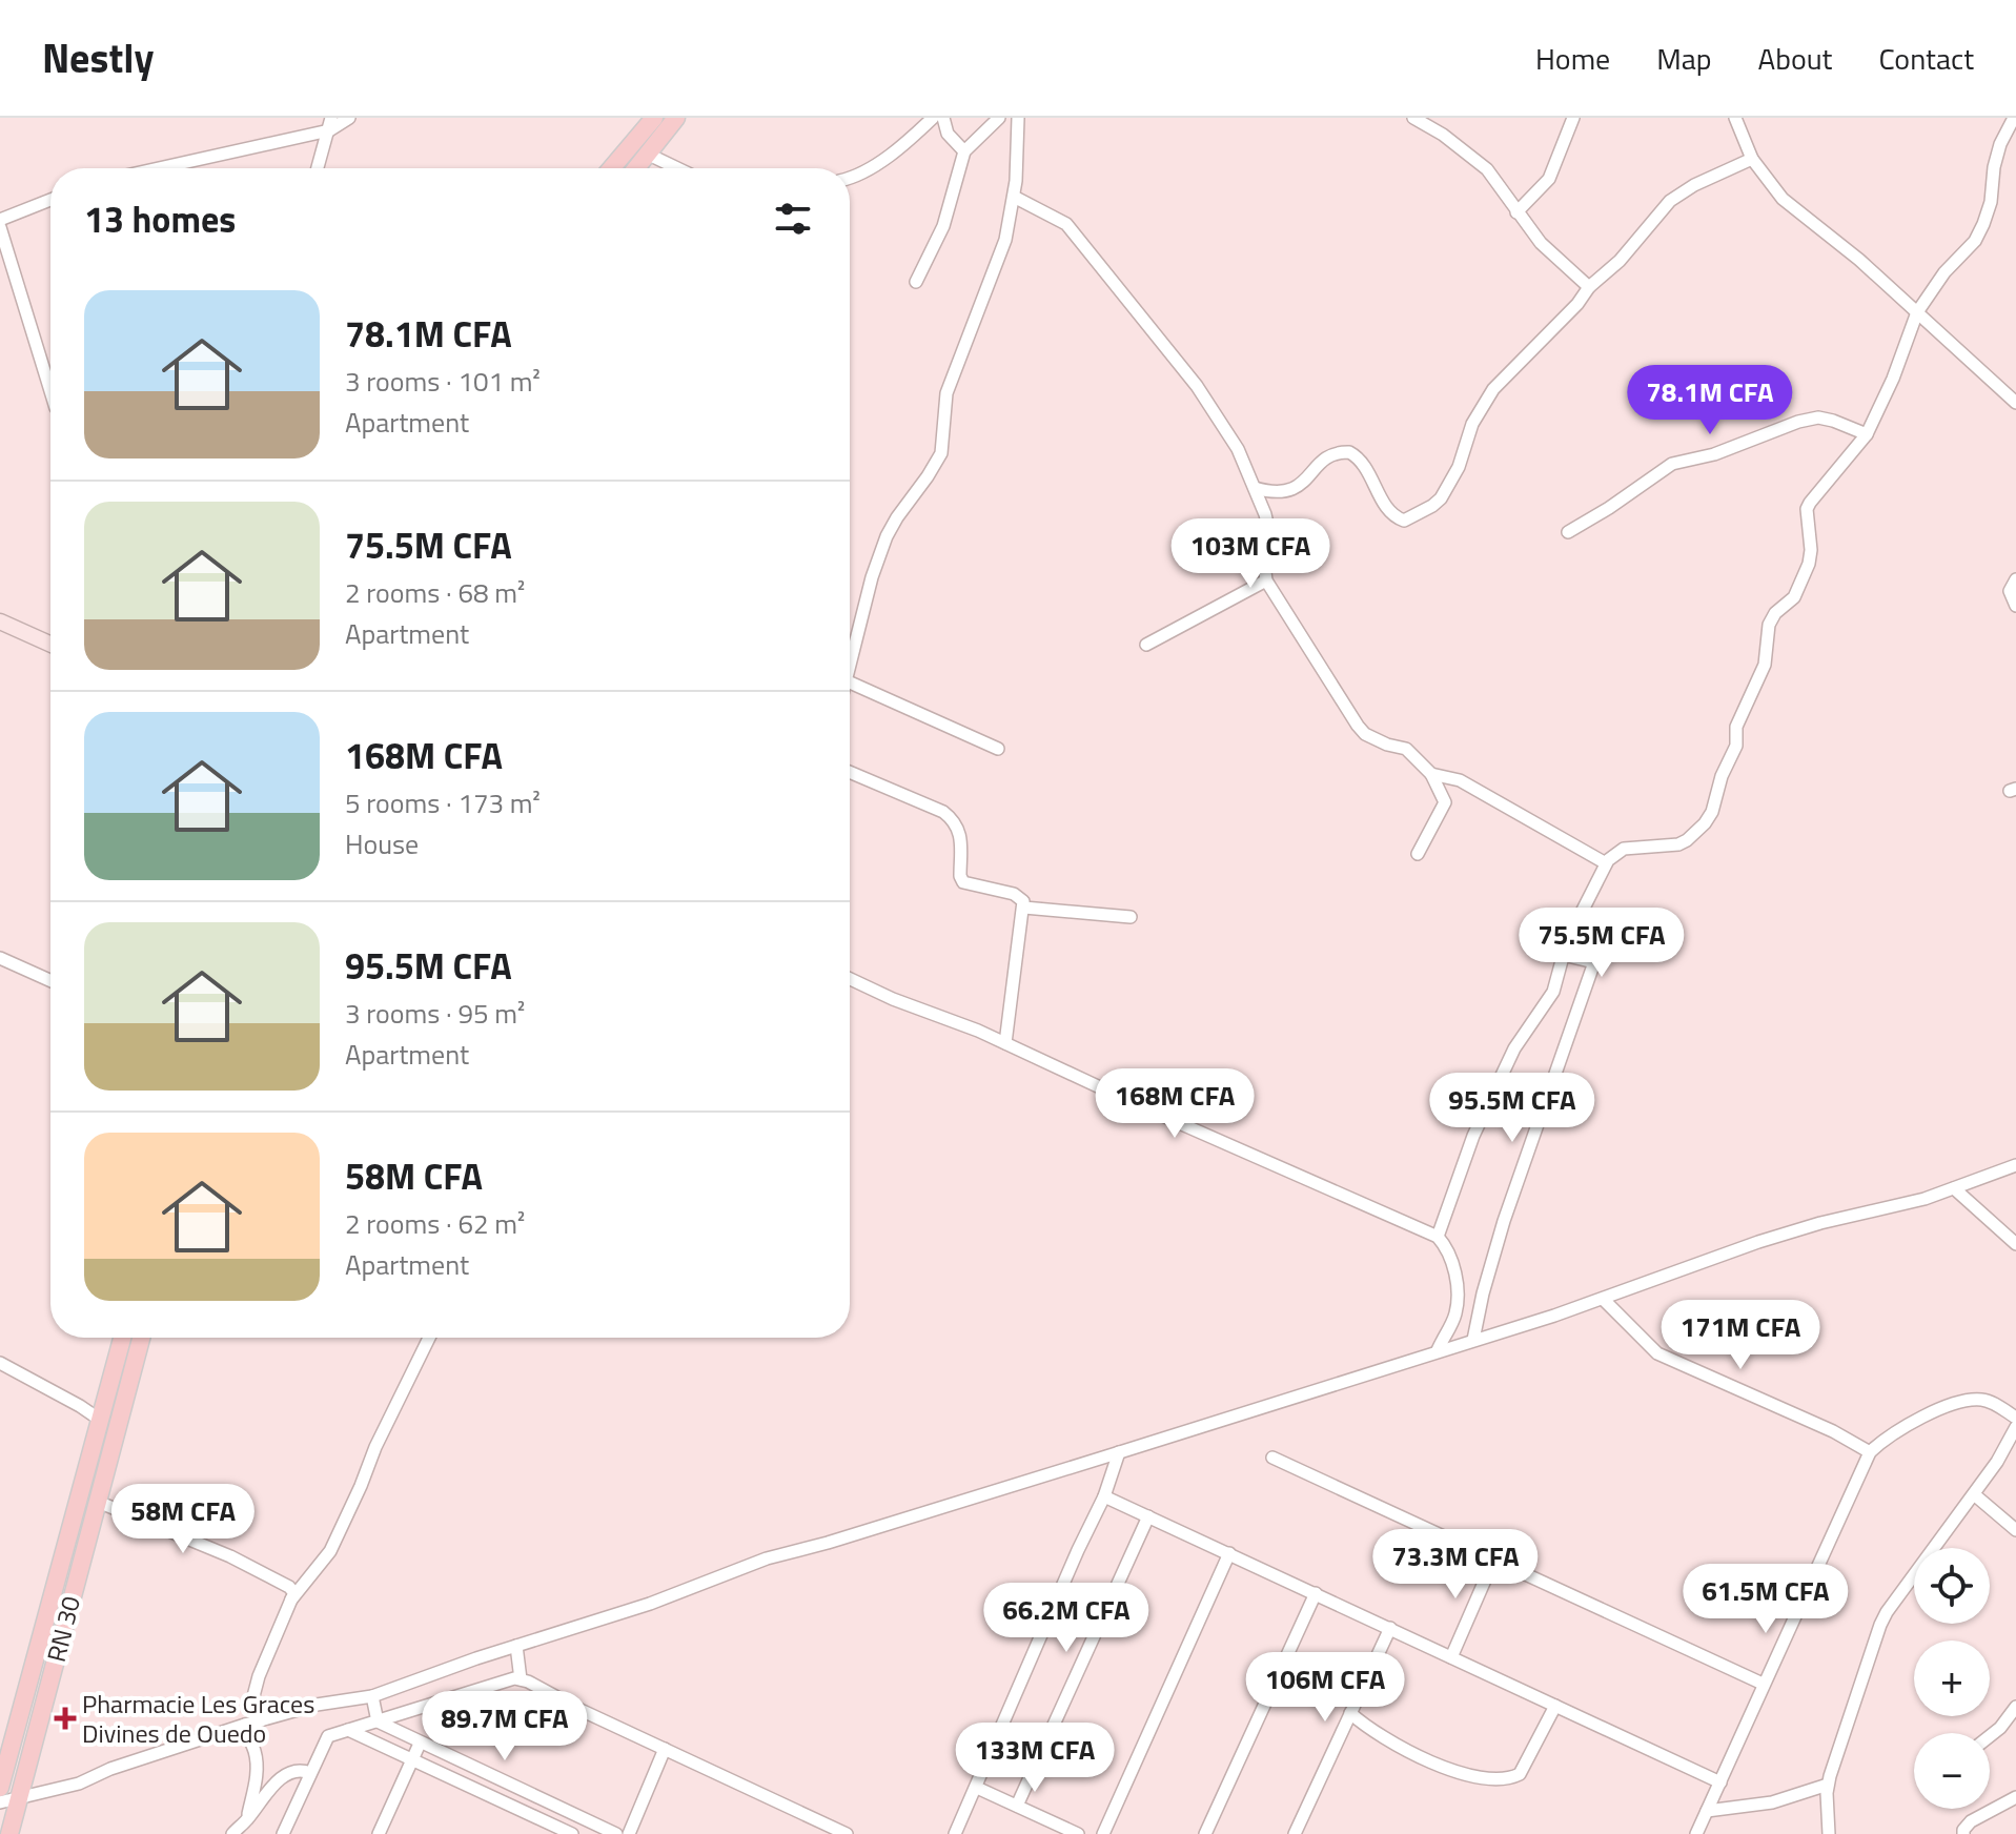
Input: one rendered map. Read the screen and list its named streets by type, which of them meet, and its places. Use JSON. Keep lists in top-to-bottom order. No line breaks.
{"streets":{"main road":["RN 30"]},"places":{"health":["Pharmacie Les Graces Divines de Ouedo"]},"page":{"header":"Nestly","nav":["Home","Map","About","Contact"],"heading":"13 homes","list":[{"name":"78.1M CFA","note":"3 rooms · 101 m² · Apartment"},{"name":"75.5M CFA","note":"2 rooms · 68 m² · Apartment"},{"name":"168M CFA","note":"5 rooms · 173 m² · House"},{"name":"95.5M CFA","note":"3 rooms · 95 m² · Apartment"},{"name":"58M CFA","note":"2 rooms · 62 m² · Apartment"}],"price":["78.1M CFA","103M CFA","75.5M CFA","168M CFA","95.5M CFA","171M CFA","58M CFA","73.3M CFA","61.5M CFA","66.2M CFA","106M CFA","89.7M CFA","133M CFA"],"map_buttons":["+","−"]}}
